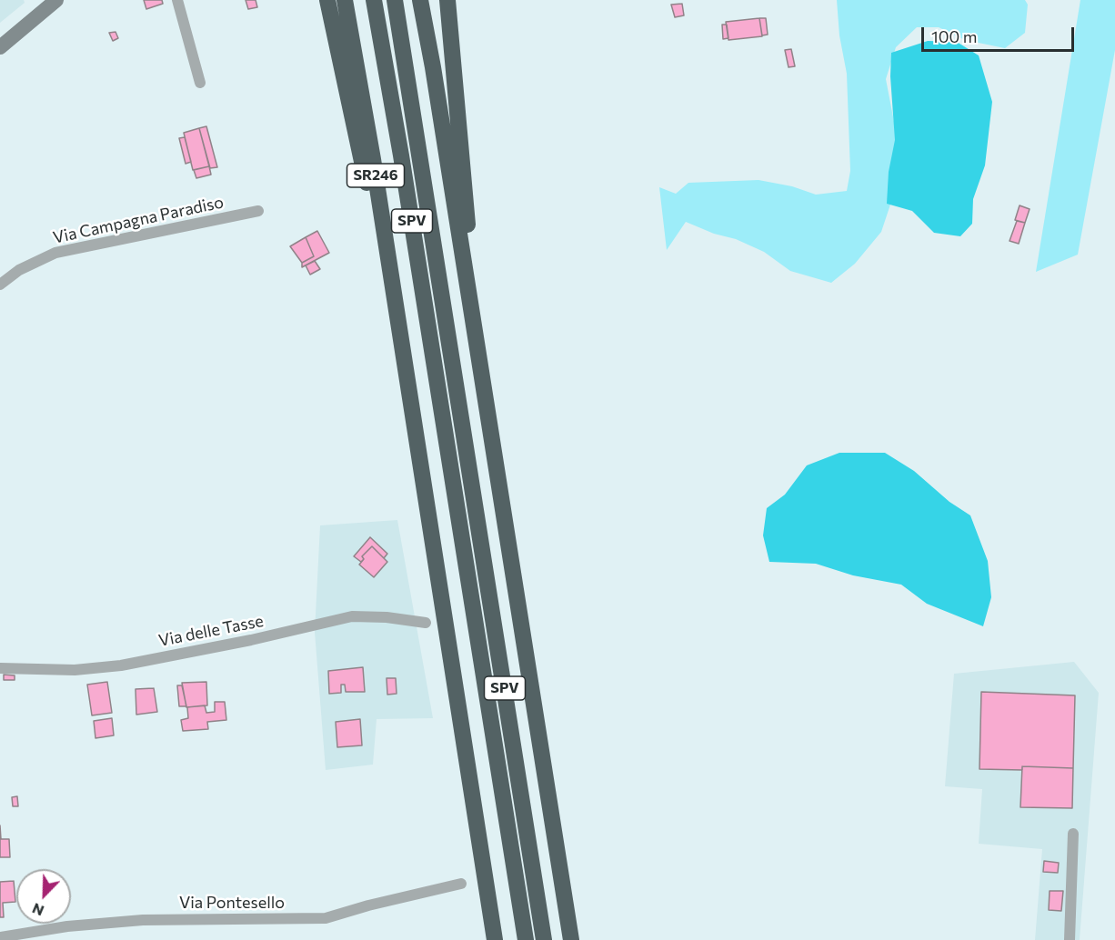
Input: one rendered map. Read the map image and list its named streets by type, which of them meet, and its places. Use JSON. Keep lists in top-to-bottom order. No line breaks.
{"streets":{"highway":["SR246","SPV"],"street":["Via Campagna Paradiso","Via delle Tasse","Via Pontesello"]},"scale_bar":"100 m","north":"bottom left"}
